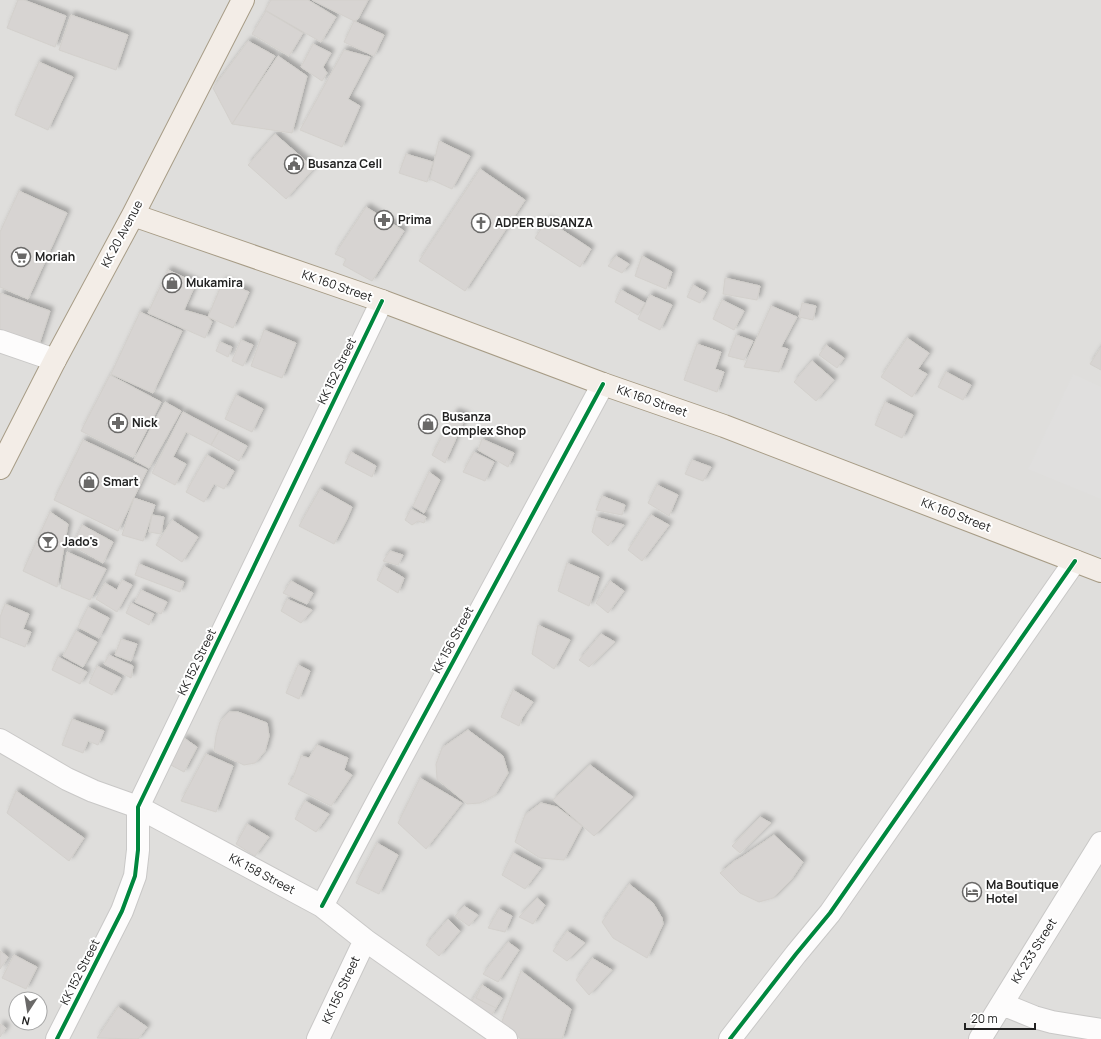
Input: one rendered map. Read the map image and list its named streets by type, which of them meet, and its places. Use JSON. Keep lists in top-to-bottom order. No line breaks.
{"streets":{"main road":["KK 20 Avenue","KK 160 Street"],"street":["KK 152 Street","KK 156 Street","KK 158 Street","KK 233 Street"]},"crossings":[["KK 20 Avenue","KK 160 Street"],["KK 160 Street","KK 152 Street"],["KK 160 Street","KK 156 Street"],["KK 152 Street","KK 158 Street"],["KK 156 Street","KK 158 Street"]],"places":{"public building":["Busanza Cell"],"pharmacy":["Prima","Nick"],"church":["ADPER BUSANZA"],"supermarket":["Moriah"],"shop":["Mukamira","Busanza Complex Shop","Smart"],"bar":["Jado's"],"hotel":["Ma Boutique Hotel"]},"scale_bar":"20 m","north":"bottom"}
